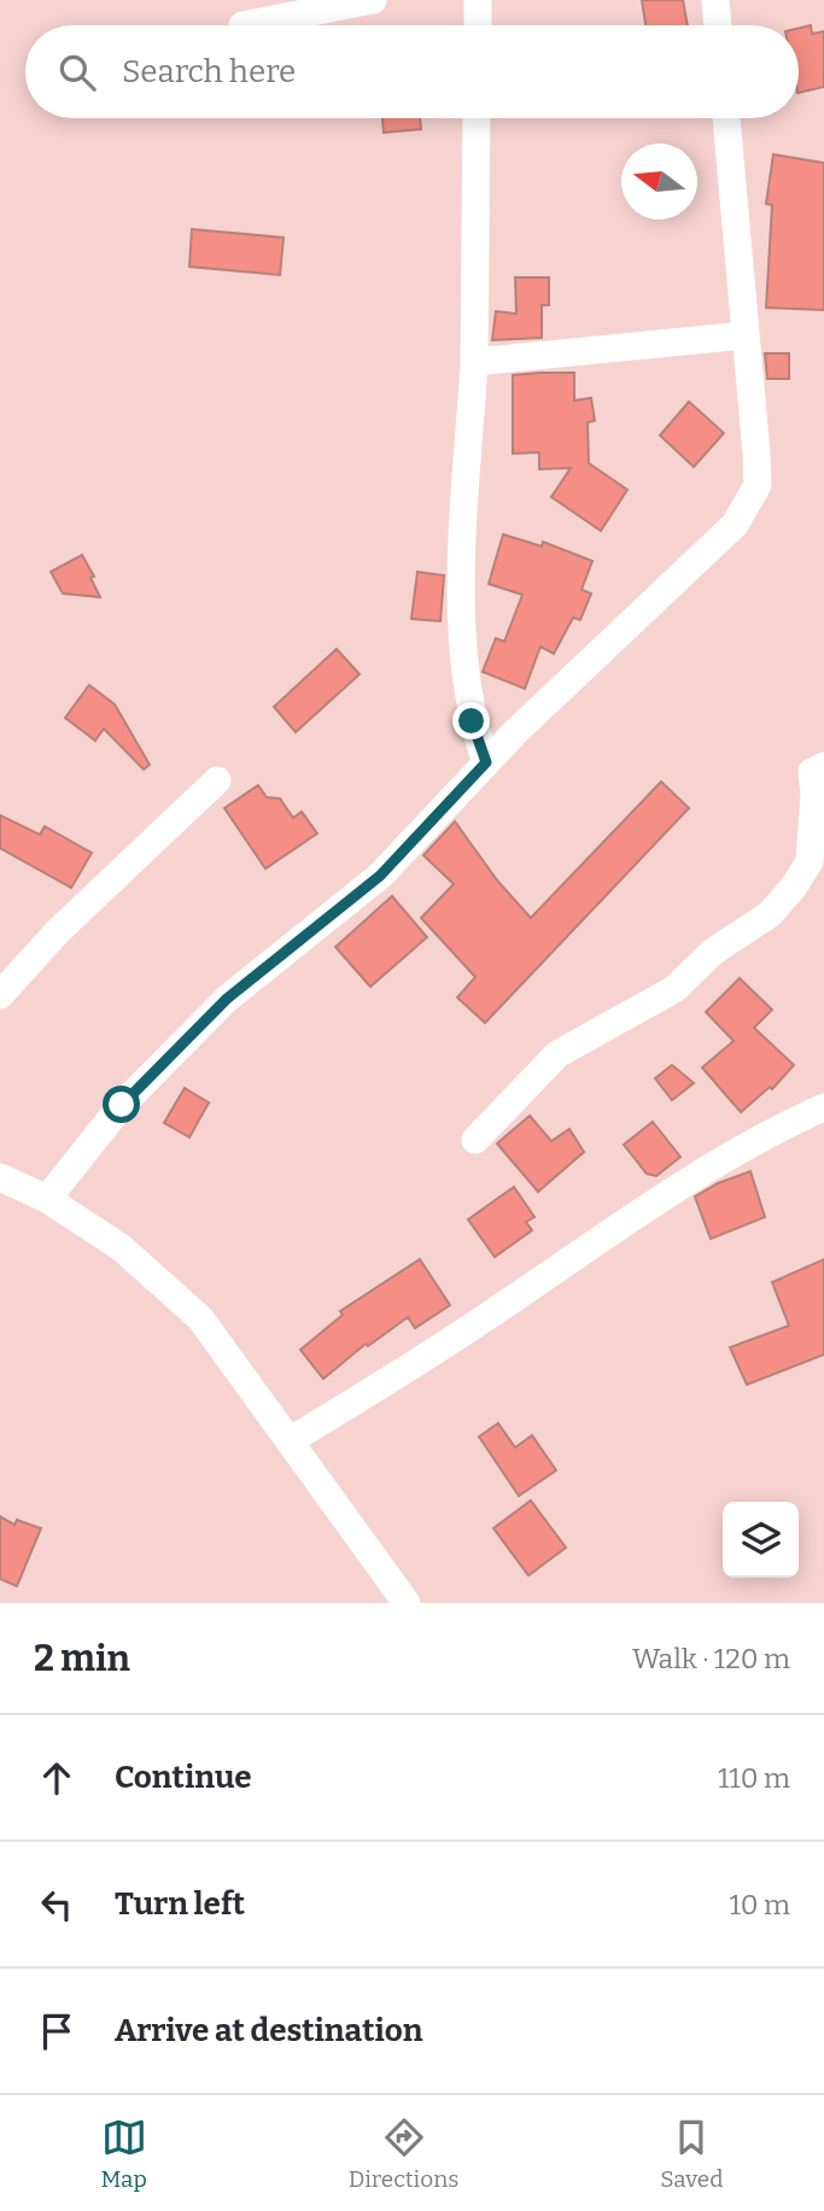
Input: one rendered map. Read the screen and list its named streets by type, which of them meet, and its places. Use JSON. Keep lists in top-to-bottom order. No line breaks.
{"north":"left","page":{"search":"Search here","heading":["2 min","Walk · 120 m"],"list":[["Continue","110 m"],["Turn left","10 m"],"Arrive at destination"],"nav":["Map","Directions","Saved"]}}
